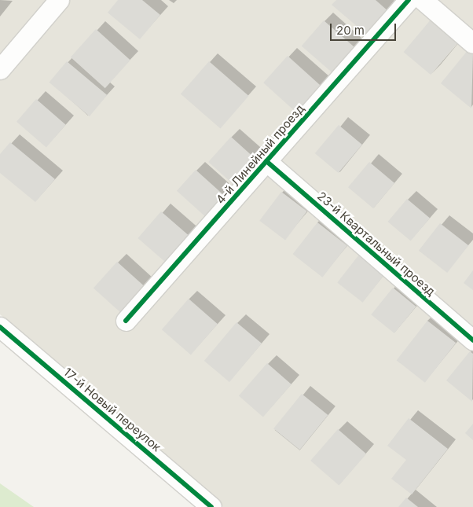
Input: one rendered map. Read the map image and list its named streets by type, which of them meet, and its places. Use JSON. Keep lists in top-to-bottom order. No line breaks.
{"streets":{"street":["4-й Линейный проезд","23-й Квартальный проезд","17-й Новый переулок"]},"crossings":[["4-й Линейный проезд","23-й Квартальный проезд"]],"scale_bar":"20 m"}
